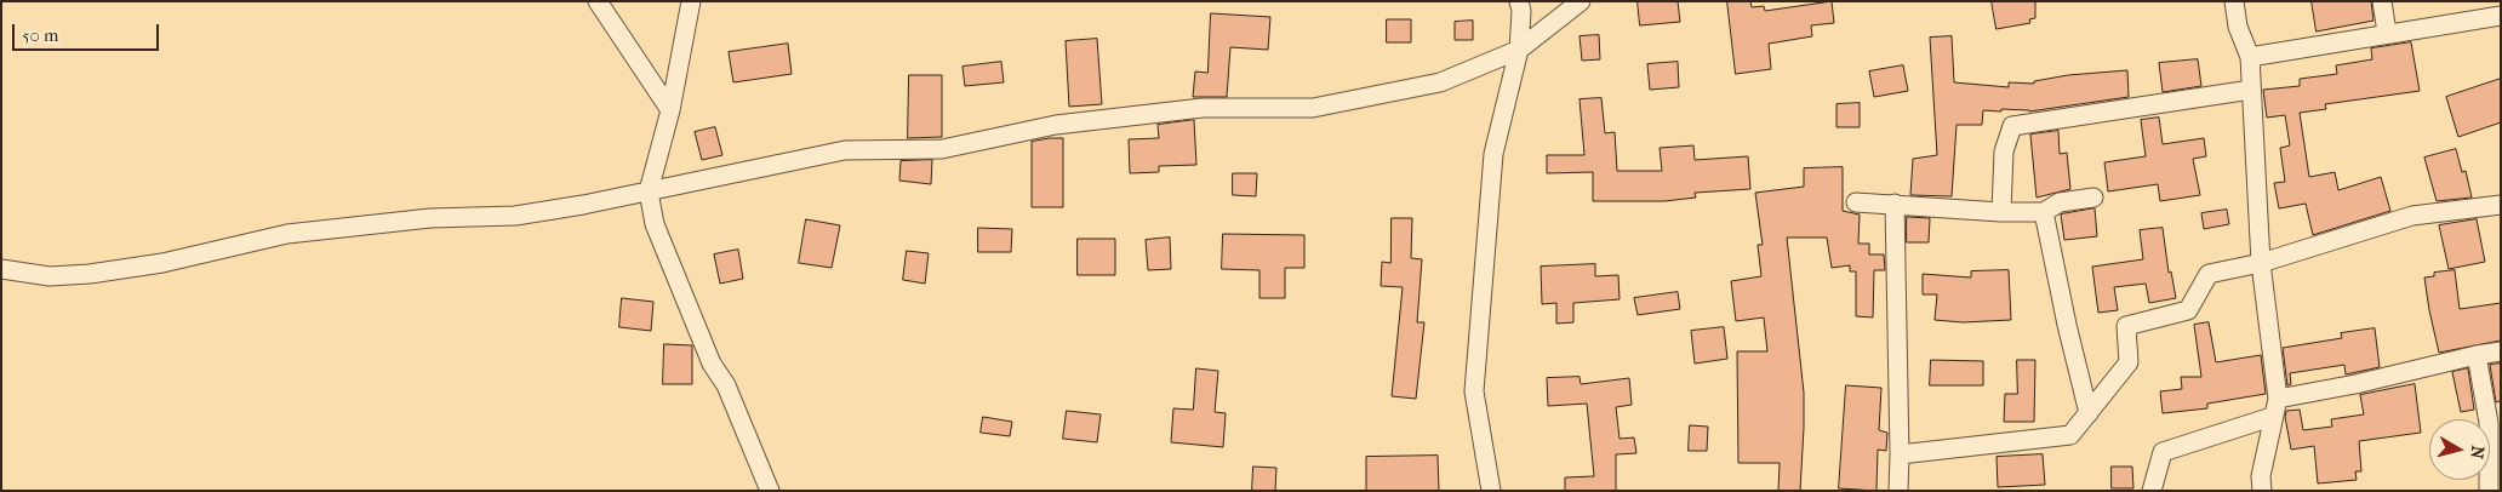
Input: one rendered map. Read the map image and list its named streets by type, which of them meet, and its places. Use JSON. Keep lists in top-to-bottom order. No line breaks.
{"scale_bar":"50 m","north":"right"}
